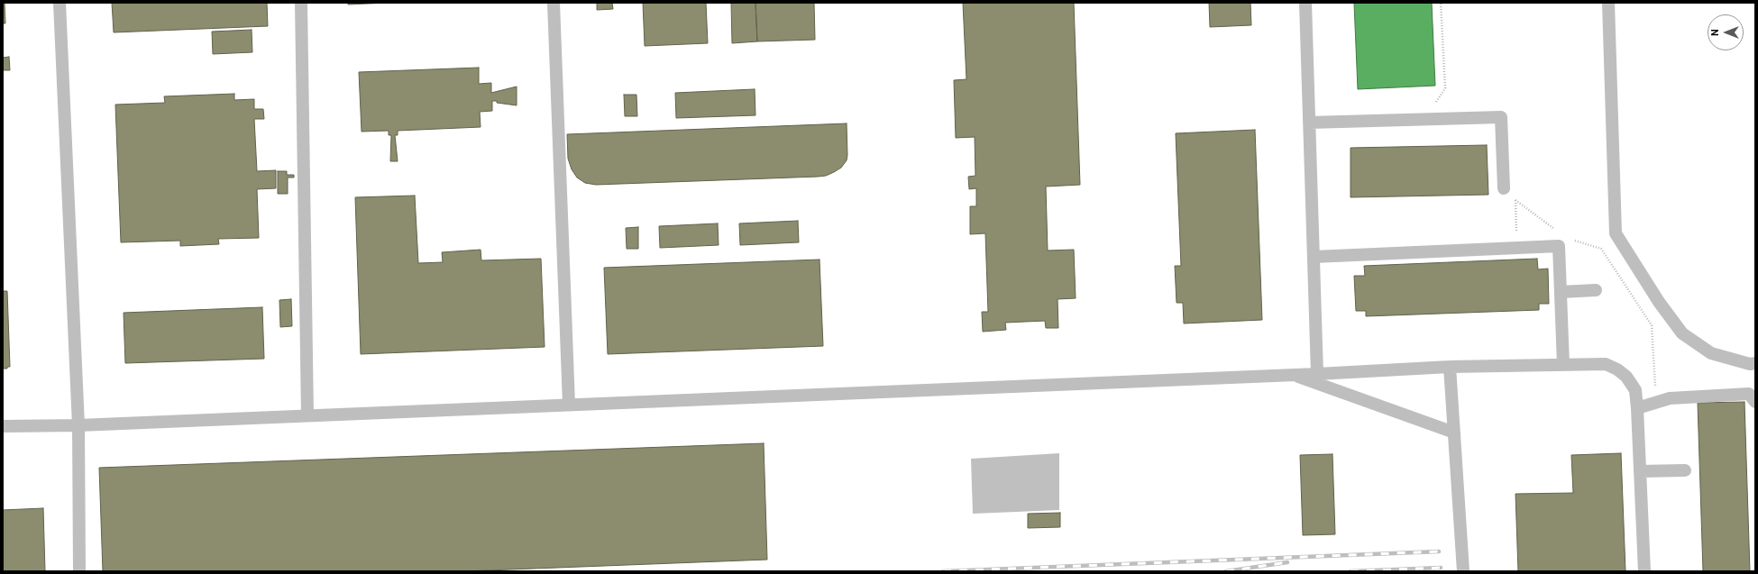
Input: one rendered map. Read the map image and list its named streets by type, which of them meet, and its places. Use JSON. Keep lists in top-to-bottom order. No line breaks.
{"north":"left"}
